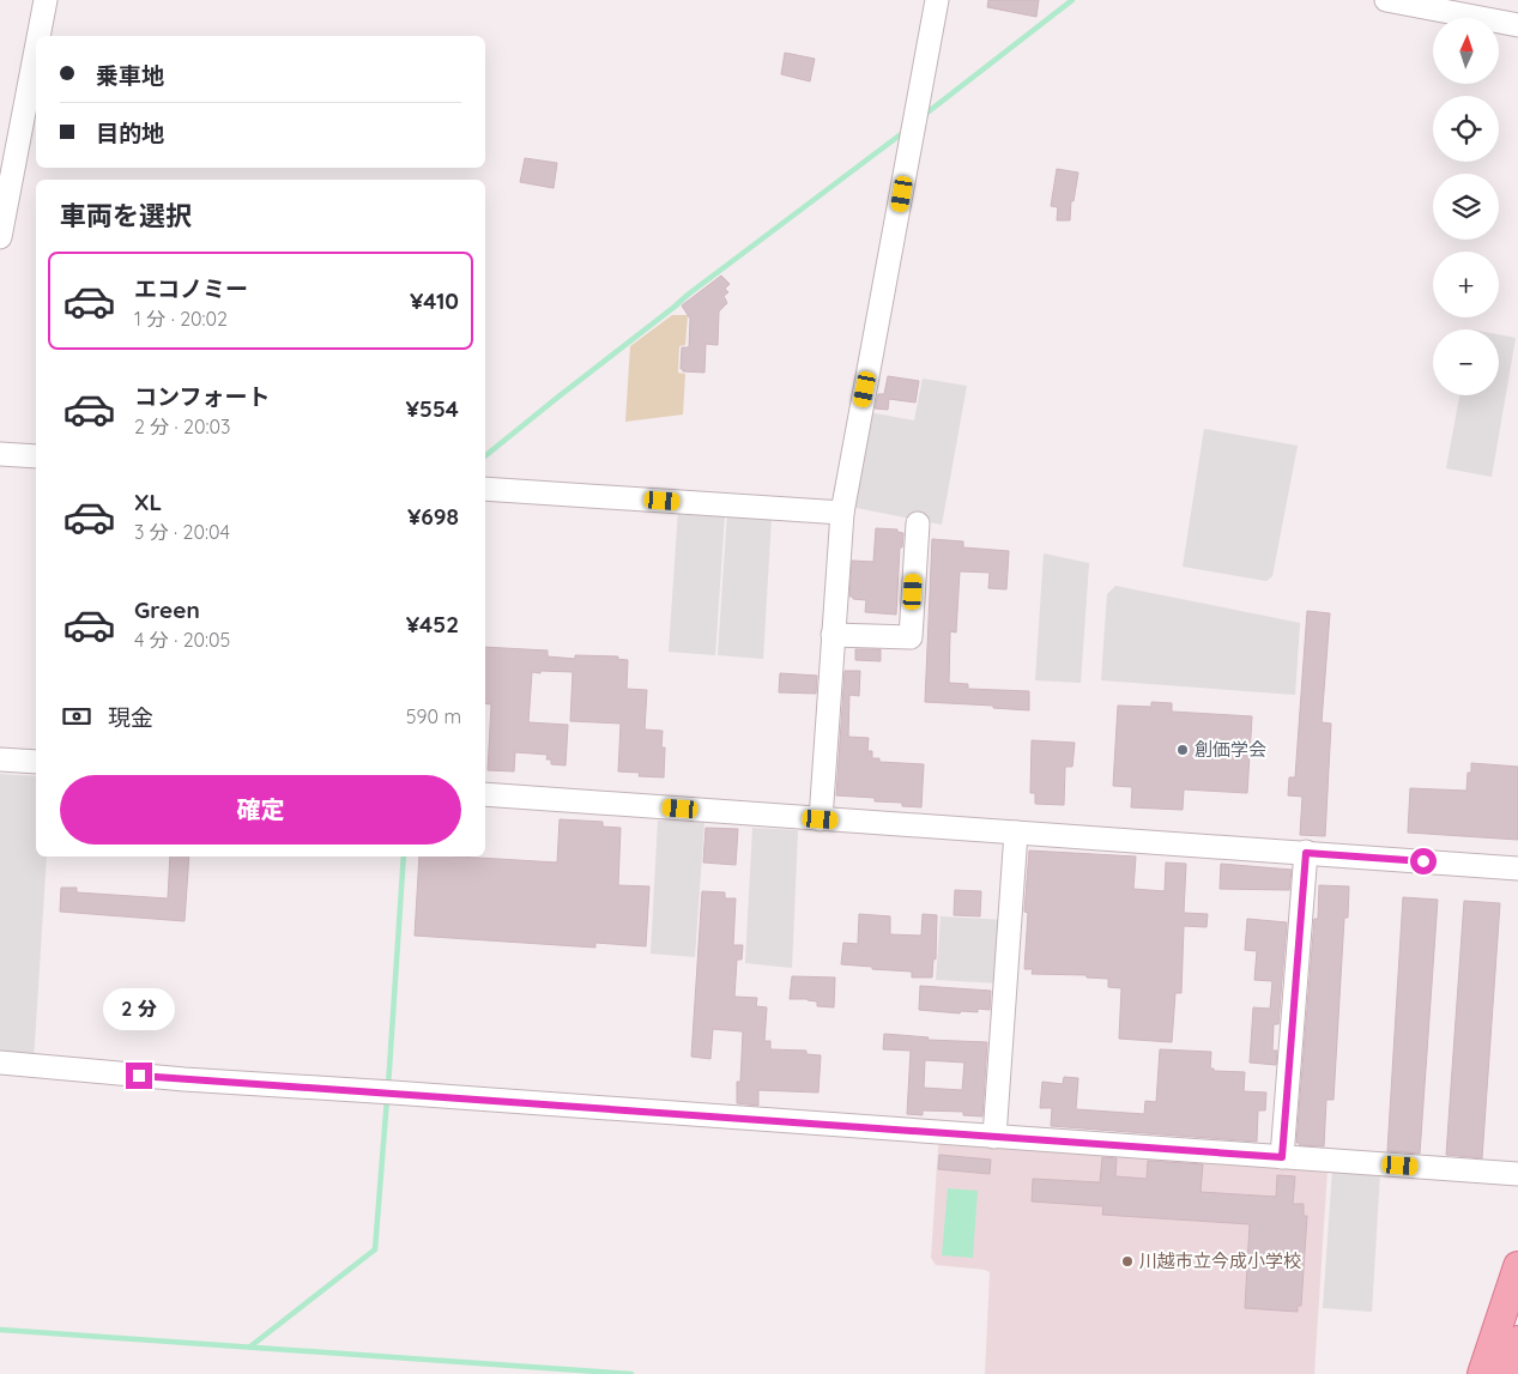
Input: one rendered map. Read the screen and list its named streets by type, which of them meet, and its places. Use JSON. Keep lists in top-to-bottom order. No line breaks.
{"places":["創価学会","川越市立今成小学校"],"north":"top","page":{"map_buttons":["+","−"],"banner":["乗車地","目的地"],"heading":"車両を選択","list":[{"name":"エコノミー","note":"1 分 · 20:02","value":"¥410"},{"name":"コンフォート","note":"2 分 · 20:03","value":"¥554"},{"name":"XL","note":"3 分 · 20:04","value":"¥698"},{"name":"Green","note":"4 分 · 20:05","value":"¥452"}],"pay":["現金","590 m"],"buttons":"確定","bubble":"2 分"}}
